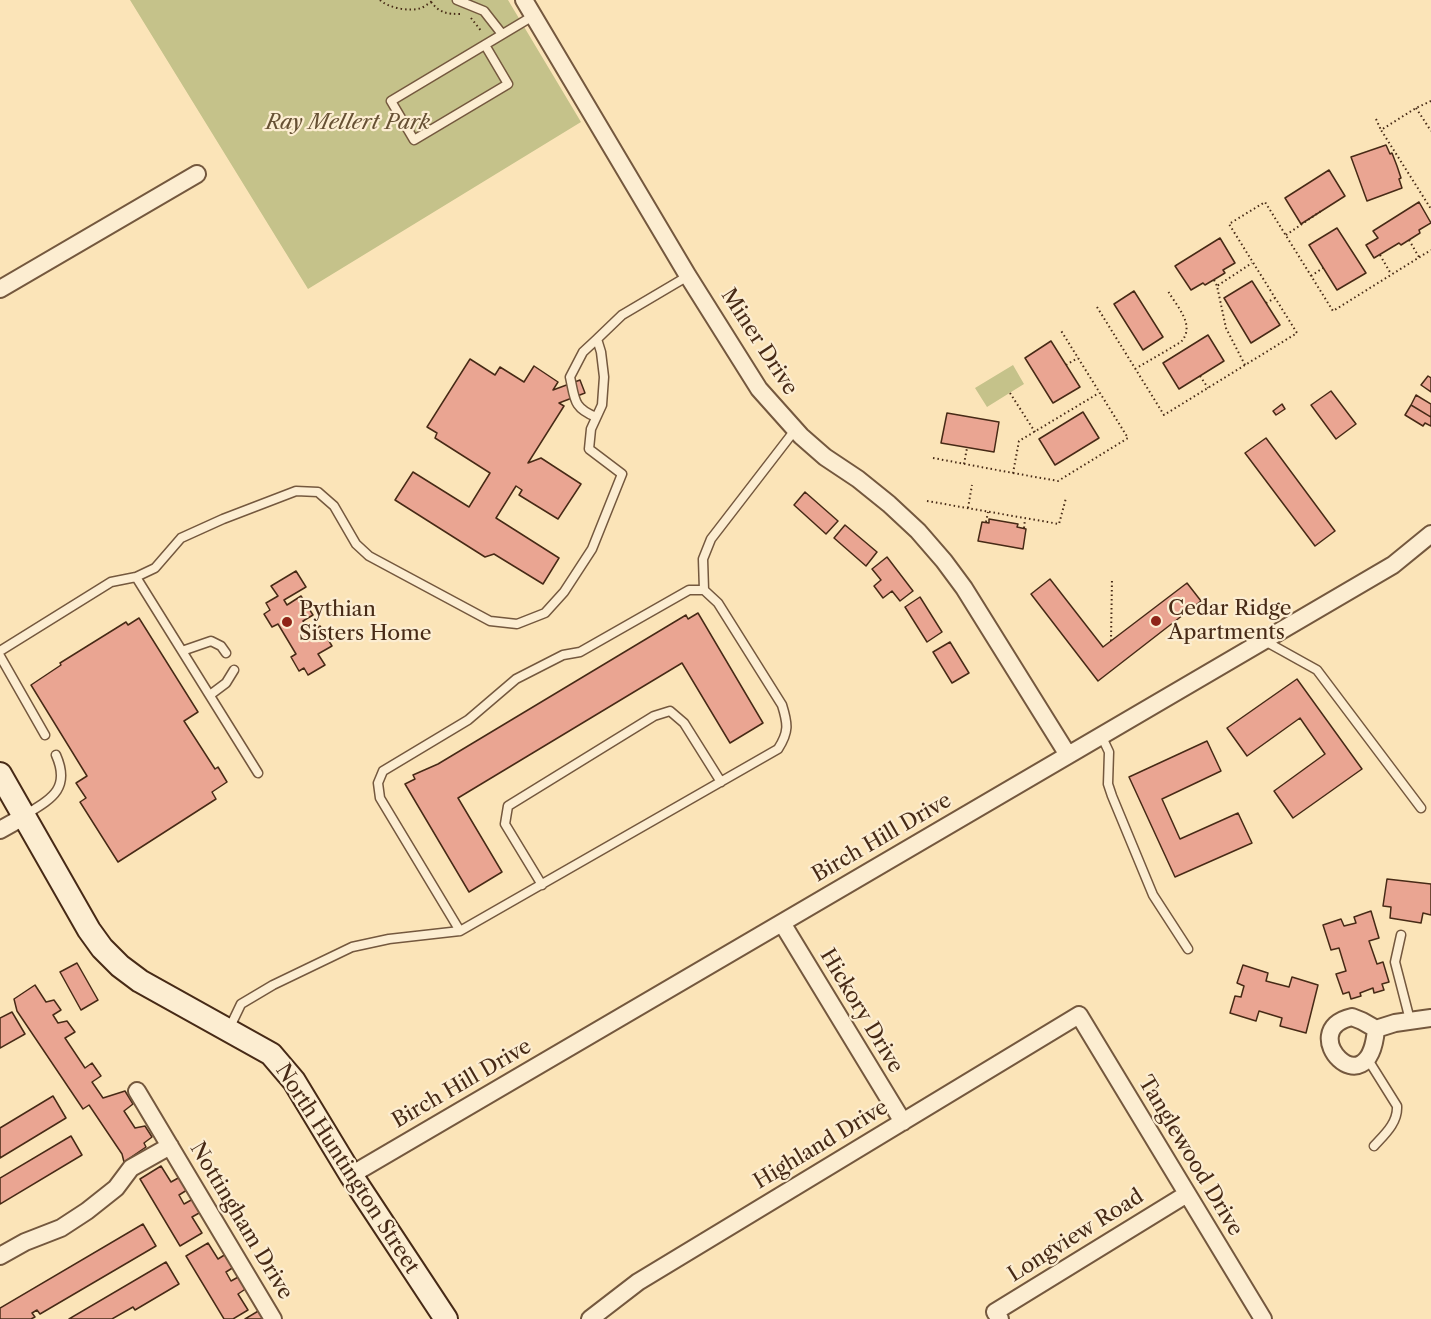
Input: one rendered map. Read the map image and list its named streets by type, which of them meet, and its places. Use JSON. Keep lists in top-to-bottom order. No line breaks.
{"streets":{"street":["Miner Drive","Birch Hill Drive","Hickory Drive","Highland Drive","Tanglewood Drive","North Huntington Street","Nottingham Drive","Longview Road"]},"crossings":[["Miner Drive","Birch Hill Drive"],["Birch Hill Drive","Hickory Drive"],["Birch Hill Drive","North Huntington Street"],["Hickory Drive","Highland Drive"],["Highland Drive","Tanglewood Drive"],["Tanglewood Drive","Longview Road"]],"parks":["Ray Mellert Park"],"places":["Cedar Ridge Apartments","Pythian Sisters Home"]}
